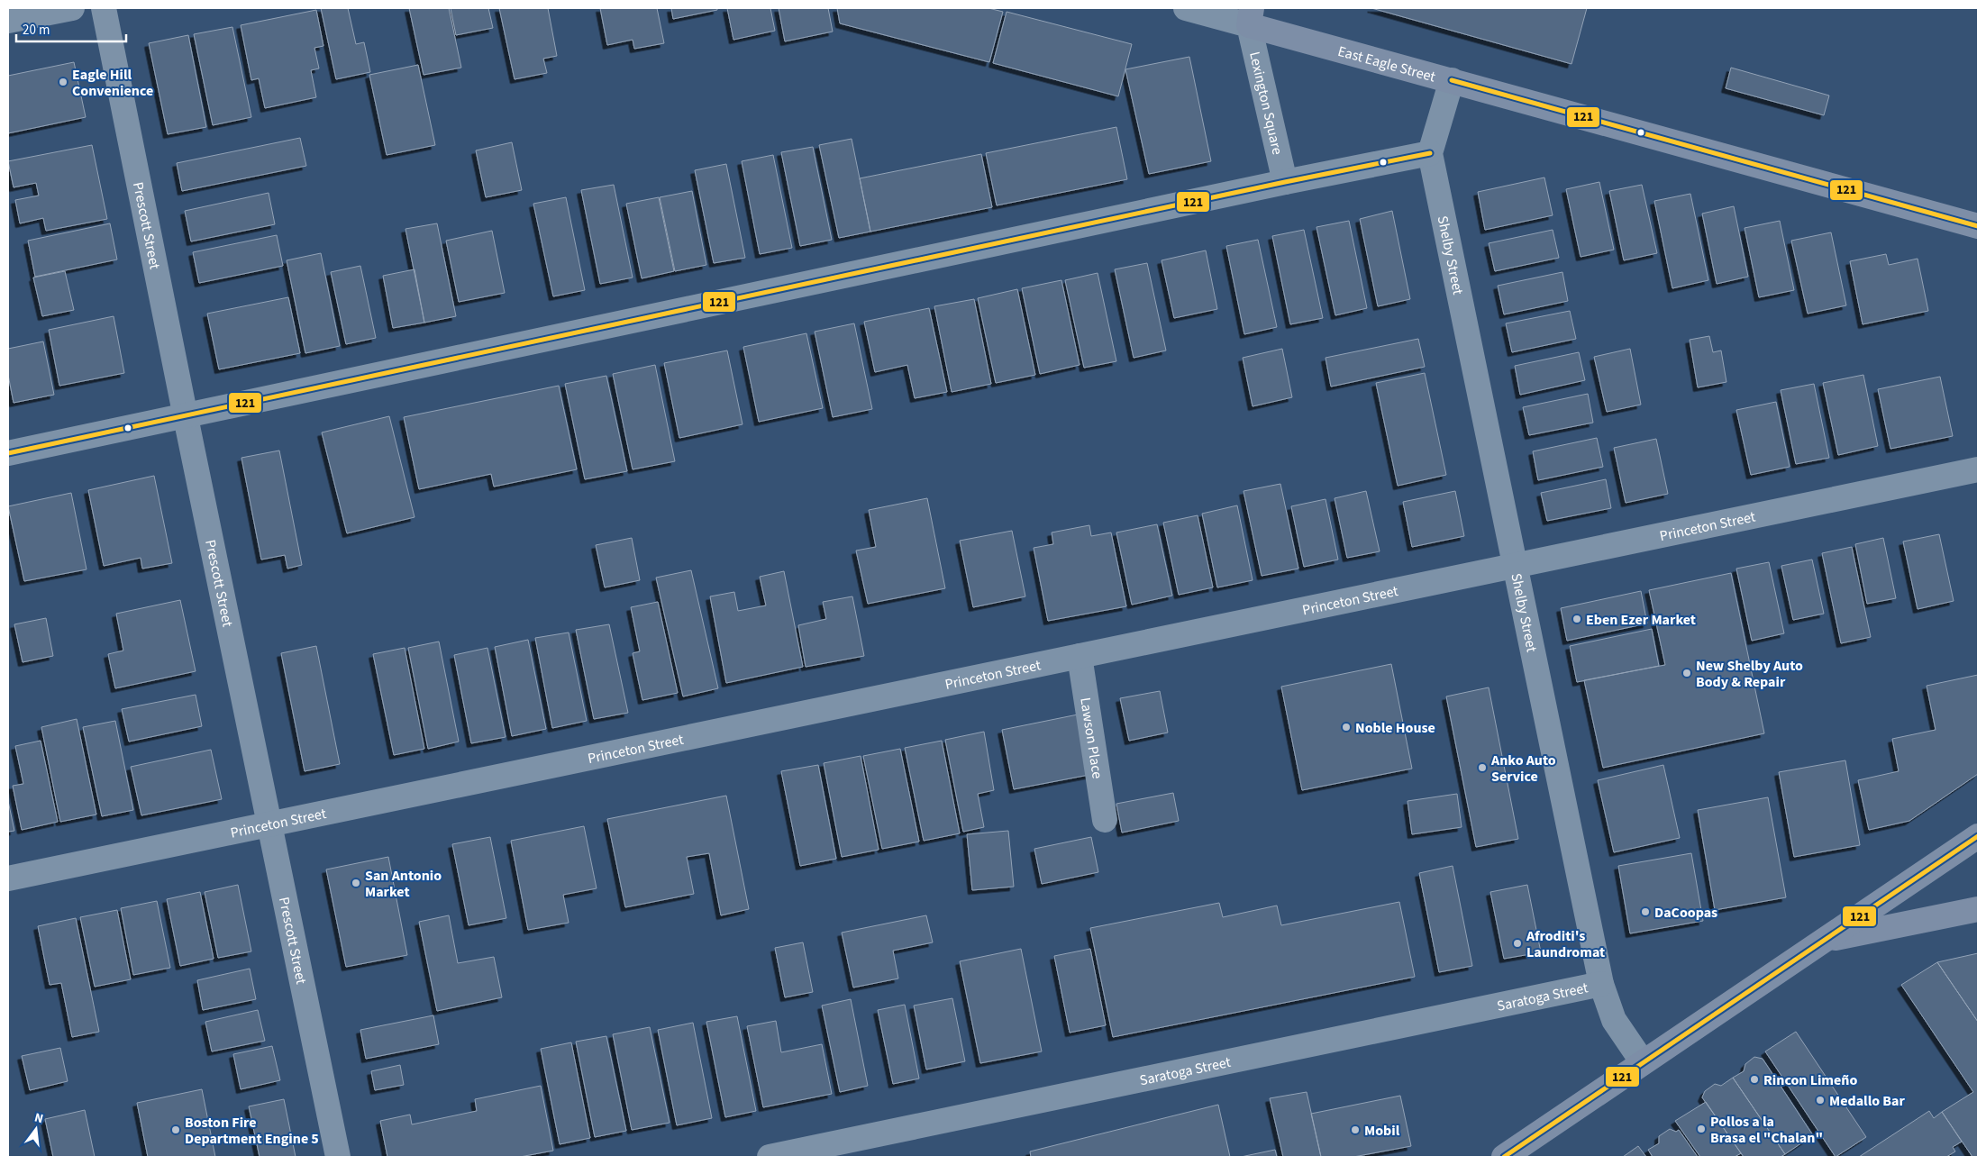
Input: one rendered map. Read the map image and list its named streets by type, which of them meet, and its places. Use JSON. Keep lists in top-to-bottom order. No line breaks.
{"streets":{"main road":["East Eagle Street"],"street":["Lexington Square","Prescott Street","Shelby Street","Princeton Street","Lawson Place","Saratoga Street"]},"crossings":[["East Eagle Street","Lexington Square"],["Prescott Street","Princeton Street"],["Shelby Street","Princeton Street"],["Shelby Street","Saratoga Street"],["Princeton Street","Lawson Place"]],"places":["Eagle Hill Convenience","Eben Ezer Market","New Shelby Auto Body & Repair","Noble House","Anko Auto Service","San Antonio Market","DaCoopas","Afroditi's Laundromat","Rincon Limeño","Medallo Bar","Pollos a la Brasa el \"Chalan\"","Boston Fire Department Engine 5","Mobil"],"lines":["transit line 121"],"scale_bar":"20 m","north":"top"}
